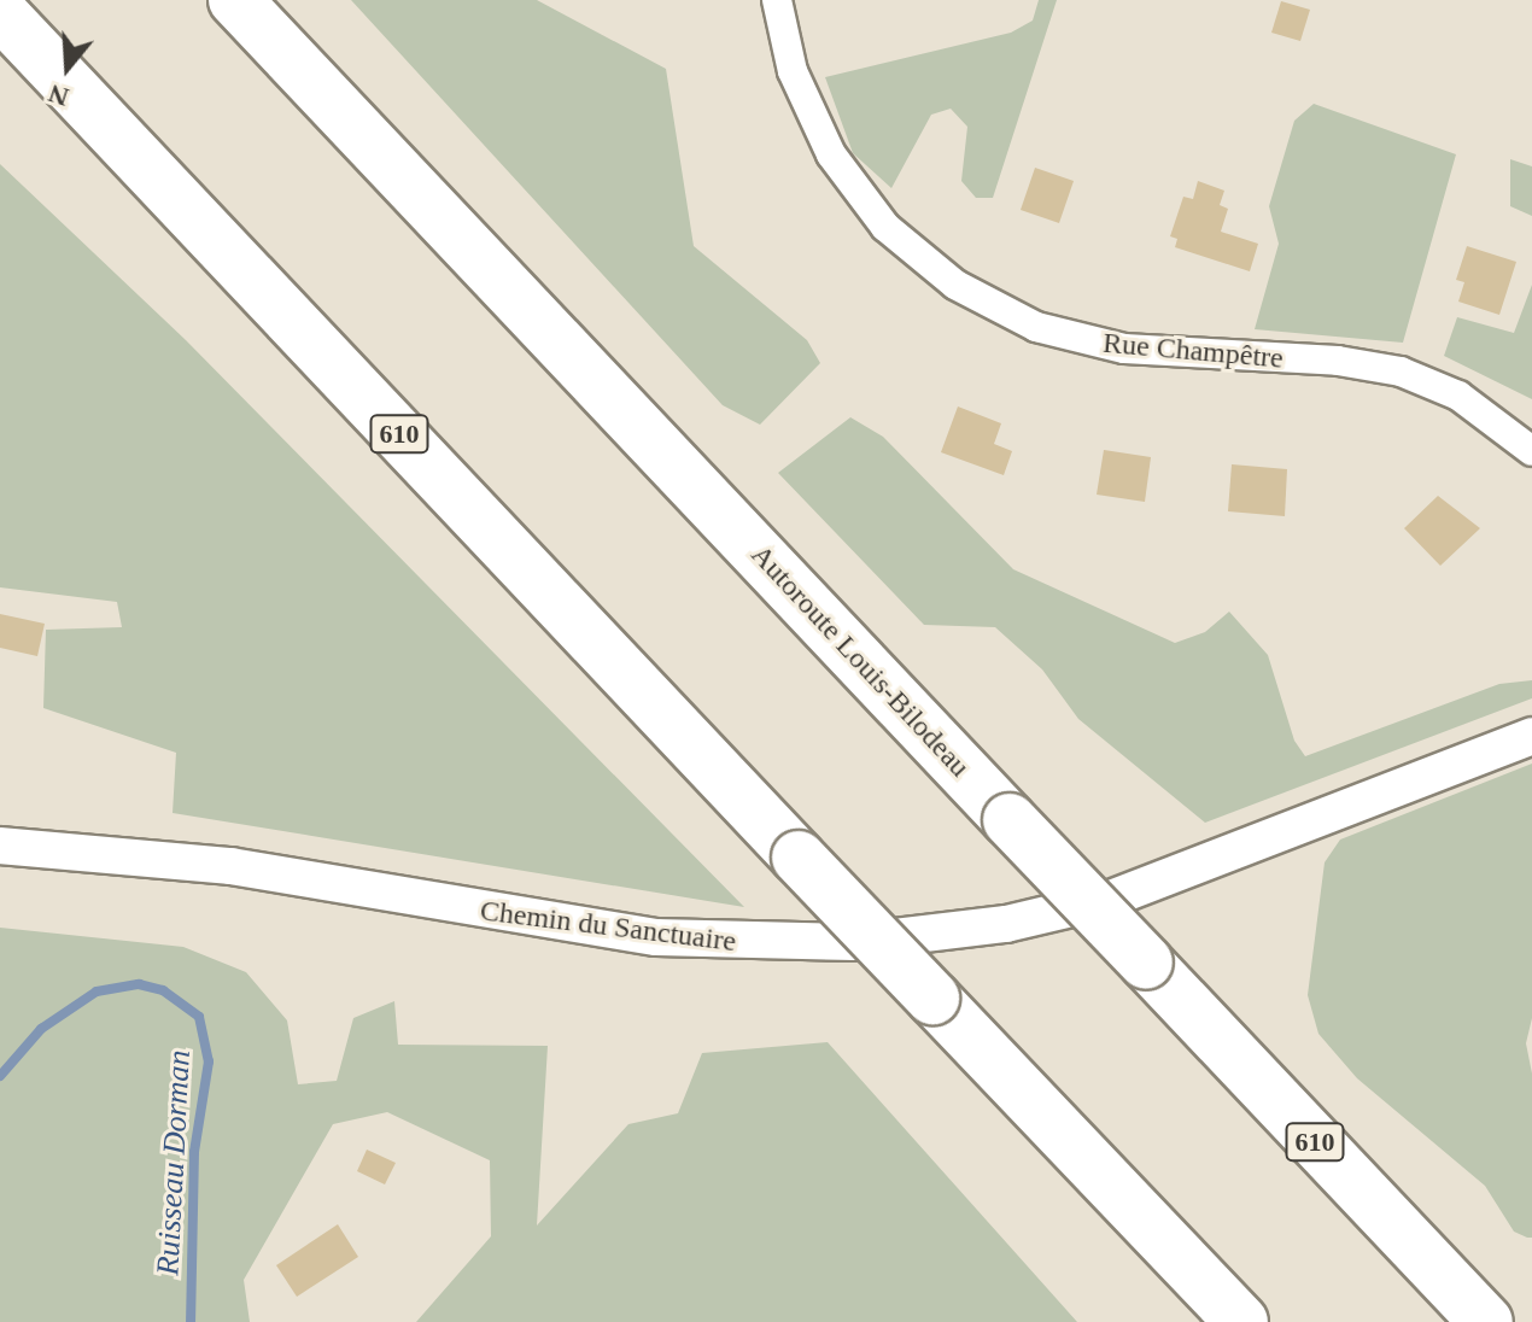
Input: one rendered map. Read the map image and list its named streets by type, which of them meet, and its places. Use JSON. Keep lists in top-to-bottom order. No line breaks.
{"streets":{"highway":["610","Autoroute Louis-Bilodeau"],"street":["Rue Champêtre","Chemin du Sanctuaire"]},"water":["Ruisseau Dorman"],"north":"bottom"}
